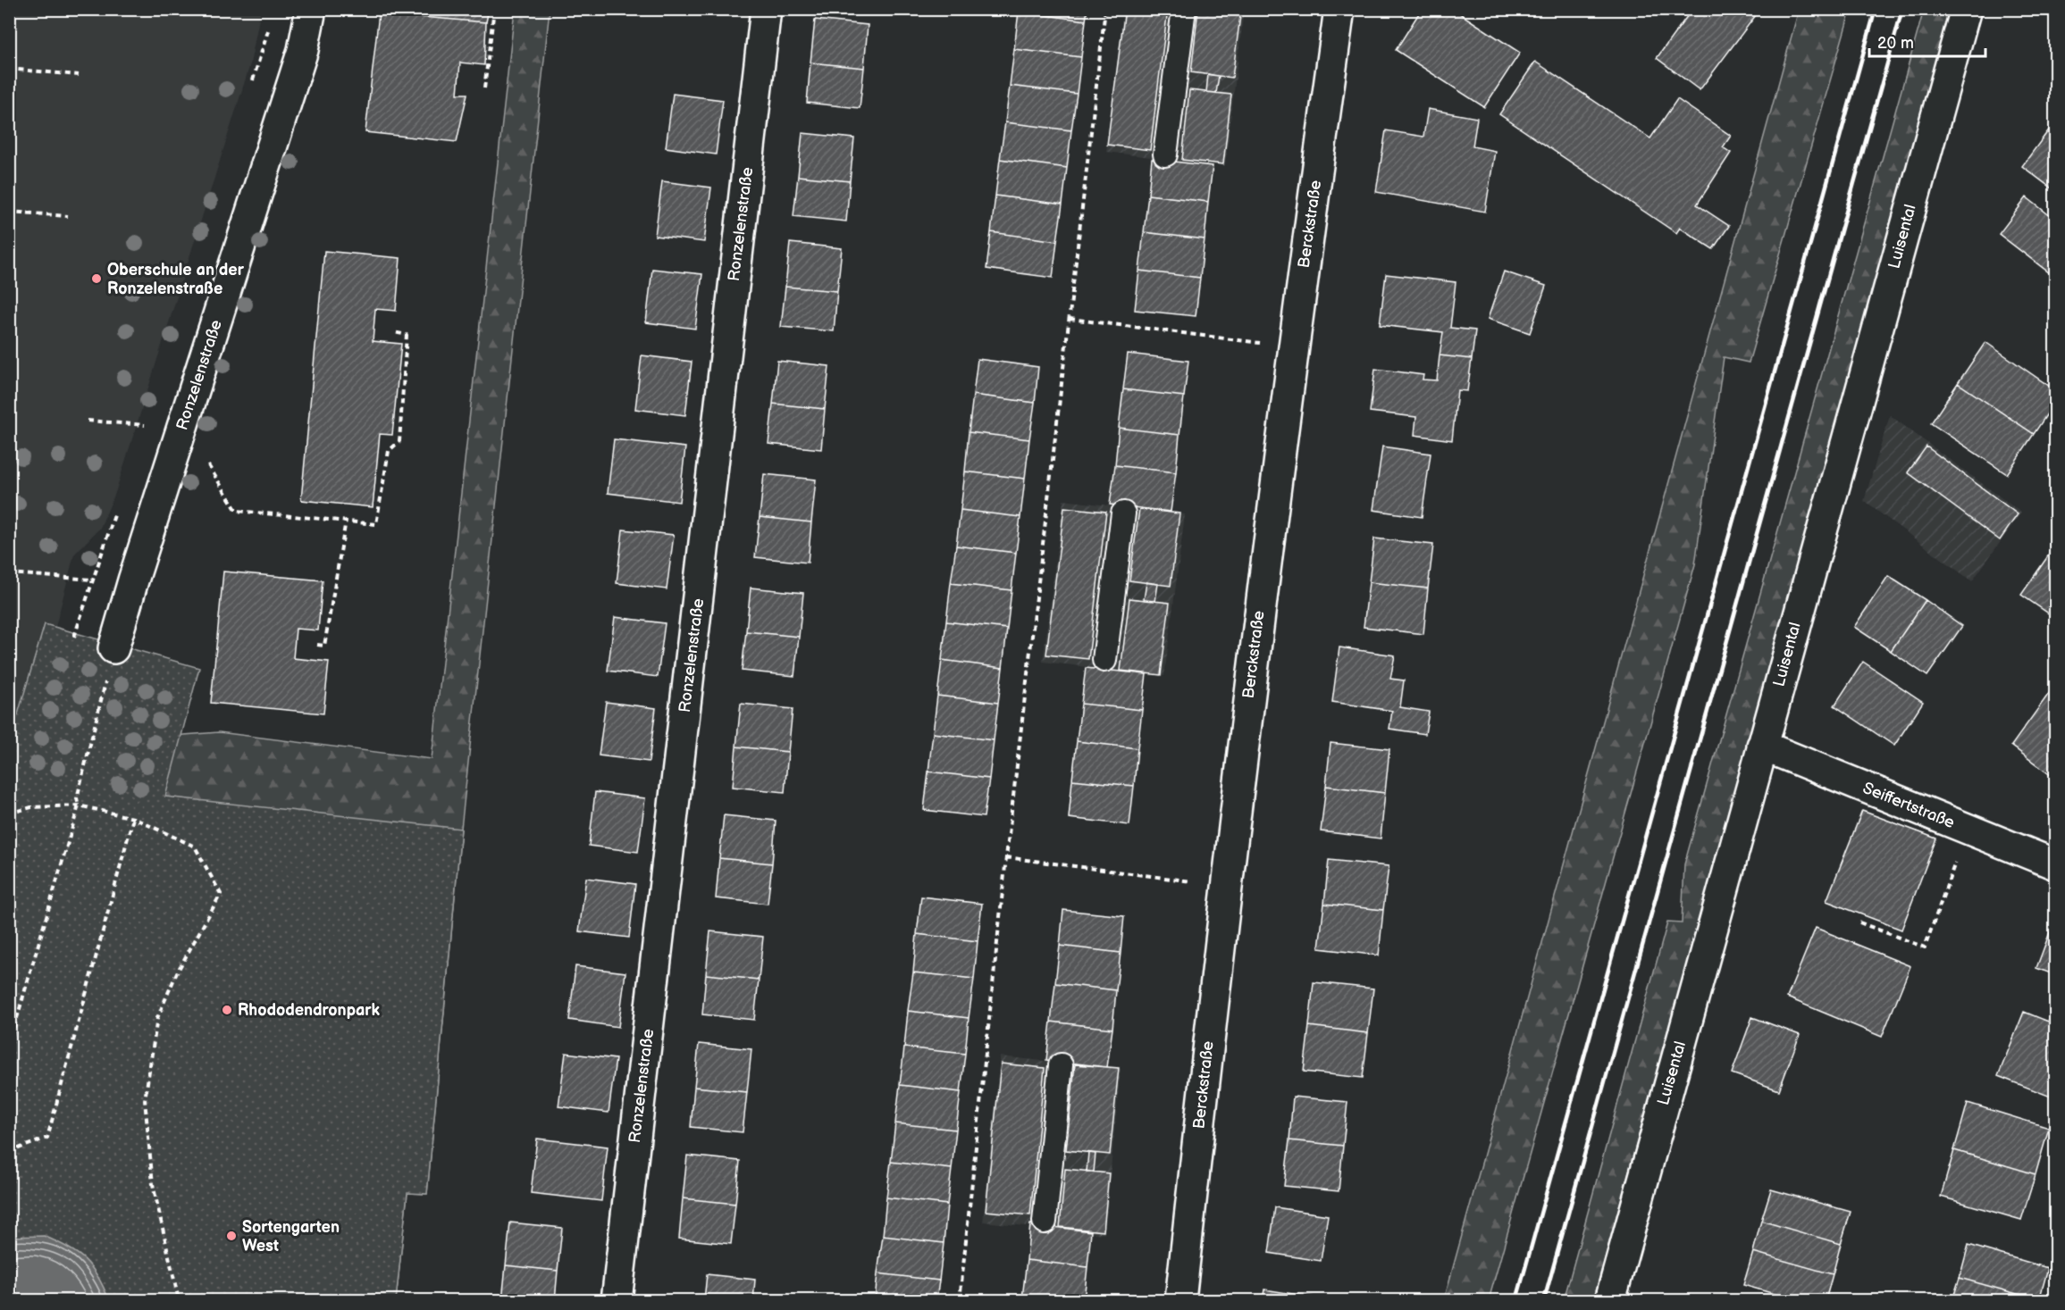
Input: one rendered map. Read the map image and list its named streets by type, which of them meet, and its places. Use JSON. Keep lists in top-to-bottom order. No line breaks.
{"streets":{"street":["Ronzelenstraße","Berckstraße","Luisental","Seiffertstraße"]},"crossings":[["Luisental","Seiffertstraße"]],"places":["Oberschule an der Ronzelenstraße","Rhododendronpark","Sortengarten West"],"scale_bar":"20 m"}
